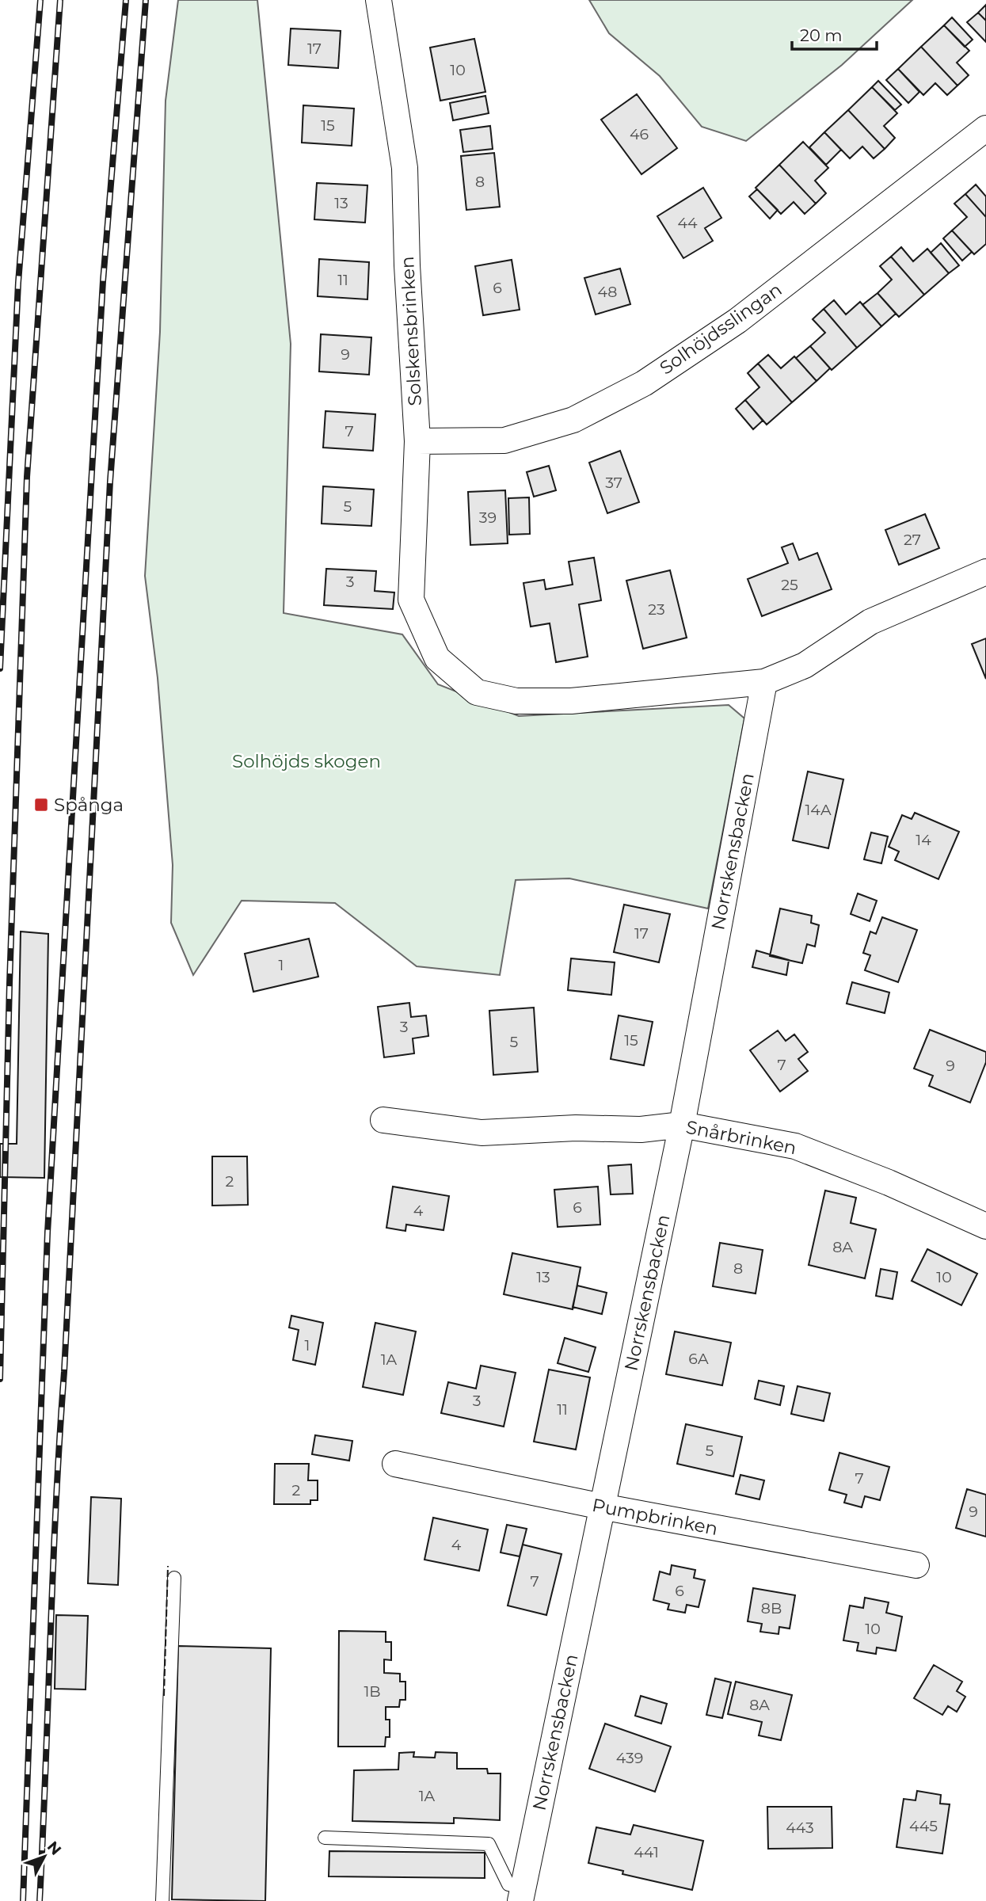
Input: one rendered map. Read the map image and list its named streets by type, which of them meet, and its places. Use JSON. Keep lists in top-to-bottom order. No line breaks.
{"streets":{"street":["Solhöjdsslingan","Solskensbrinken","Norrskensbacken","Snårbrinken","Pumpbrinken"]},"crossings":[["Solhöjdsslingan","Solskensbrinken"],["Solskensbrinken","Norrskensbacken"],["Norrskensbacken","Snårbrinken"],["Norrskensbacken","Pumpbrinken"]],"parks":["Solhöjds skogen"],"places":{"transit":["Spånga"]},"house_numbers":["17","10","15","46","8","13","44","11","6","48","9","7","37","5","39","27","3","25","23","14A","14","17","1","3","15","5","7","9","2","6","4","8A","8","13","10","1","6A","1A","3","11","5","7","2","9","4","7","6","8B","10","1B","8A","439","1A","445","443","441"],"scale_bar":"20 m","north":"top right"}
